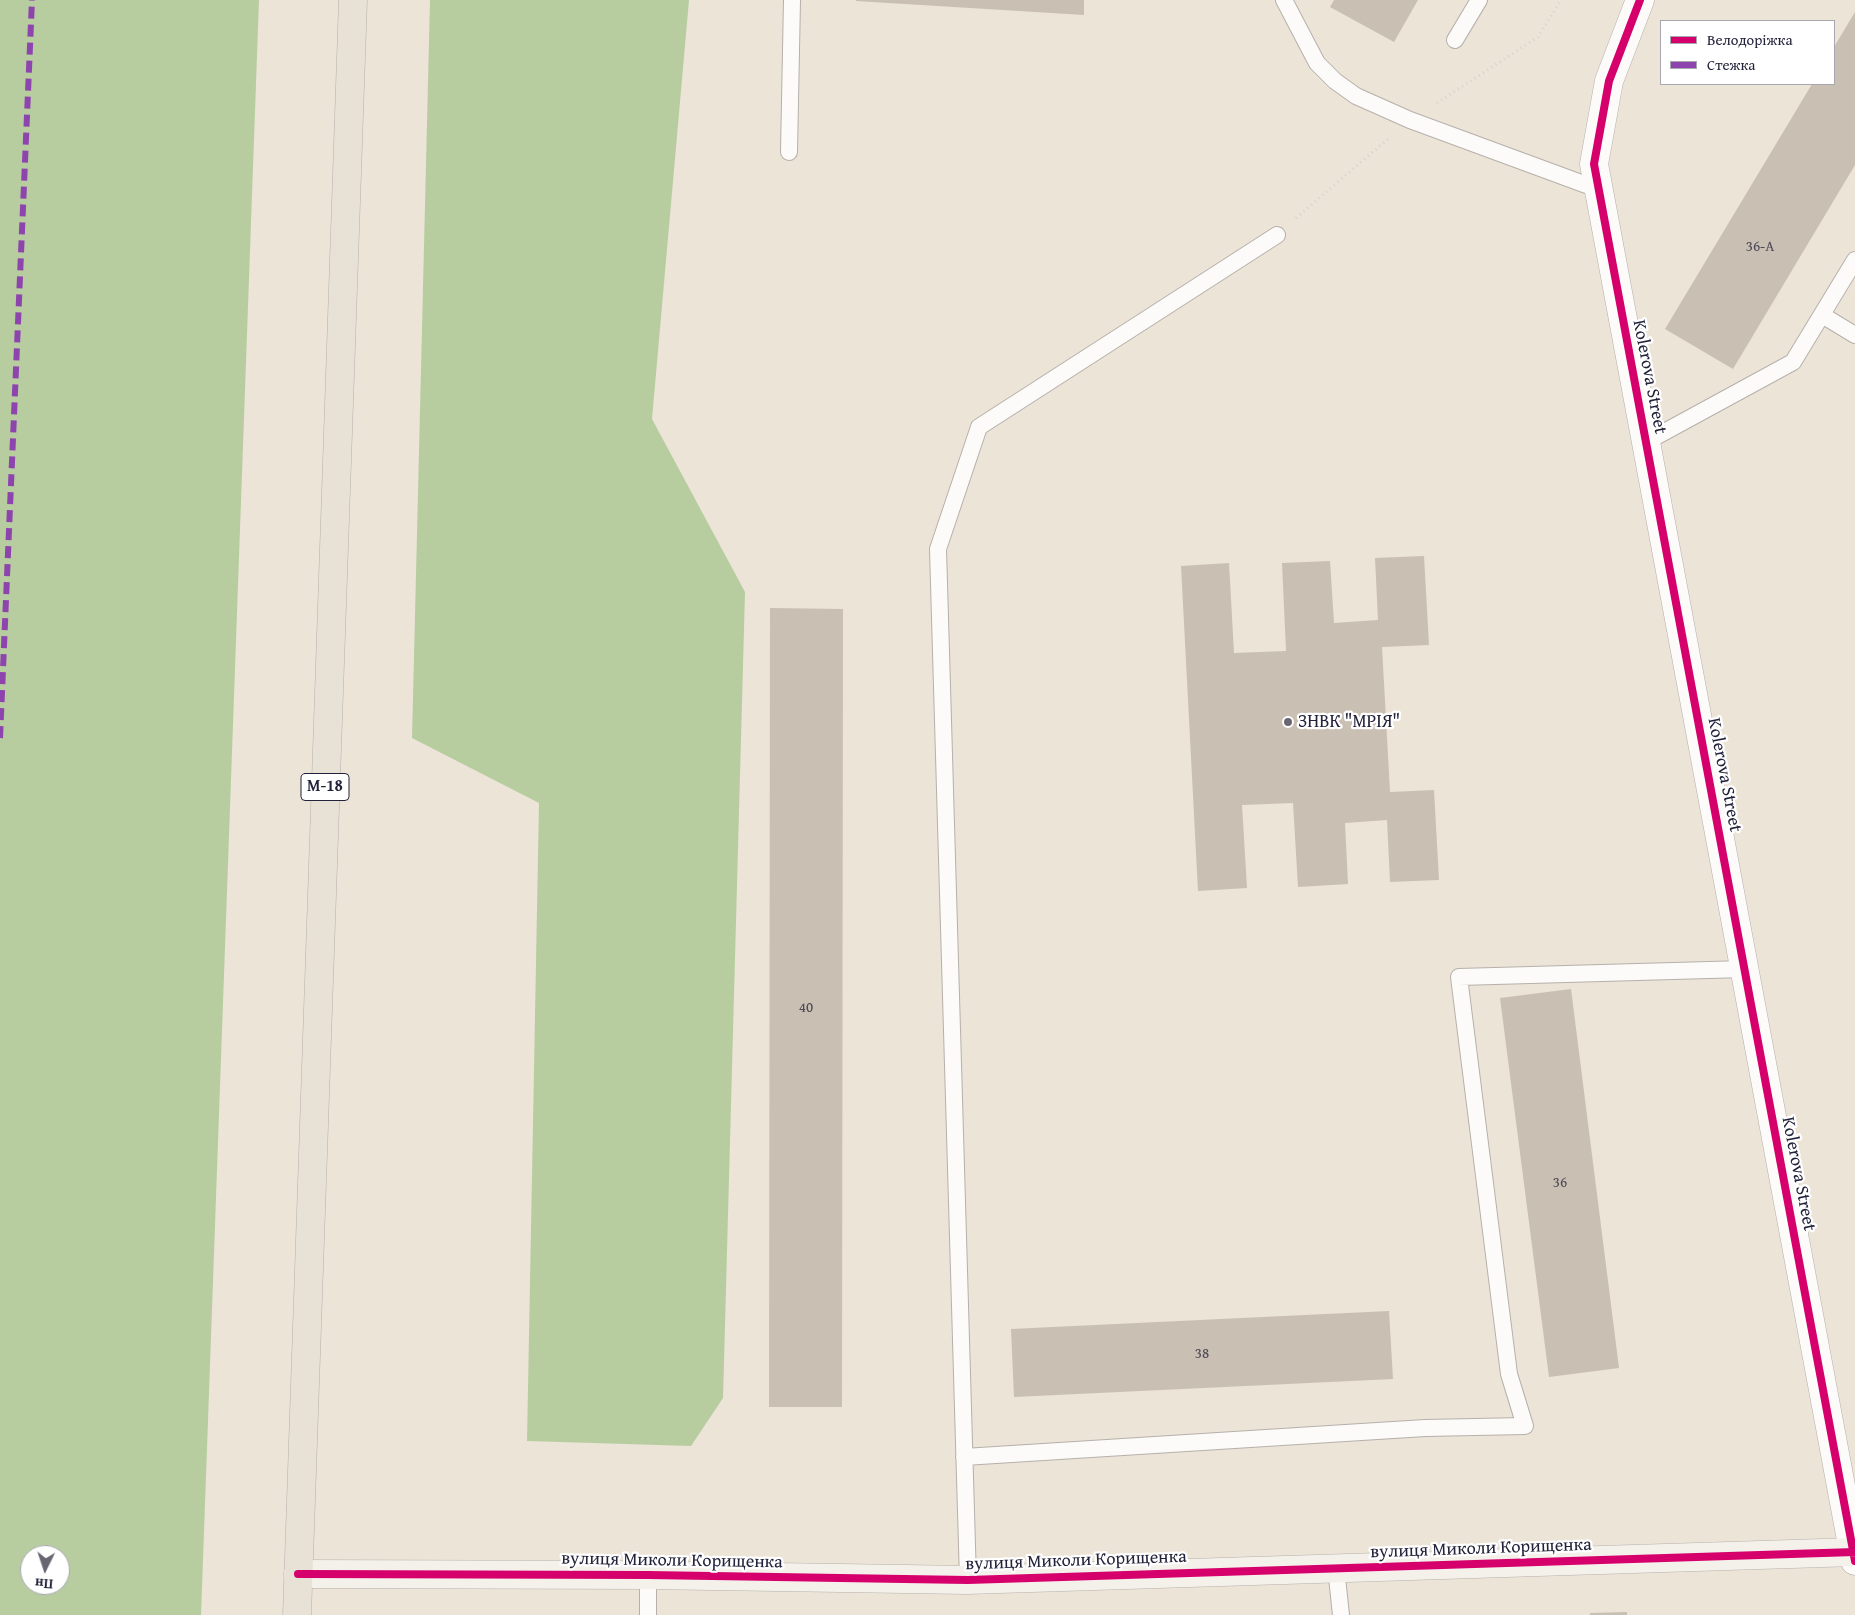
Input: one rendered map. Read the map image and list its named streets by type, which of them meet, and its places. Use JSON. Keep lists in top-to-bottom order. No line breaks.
{"streets":{"highway":["М-18"],"street":["Kolerova Street","вулиця Миколи Корищенка"]},"crossings":[["Kolerova Street","вулиця Миколи Корищенка"],["М-18","вулиця Миколи Корищенка"]],"places":["ЗНВК \"МРІЯ\""],"house_numbers":["36-А","40","36","38"],"legend":["Велодоріжка","Стежка"],"north":"bottom"}
